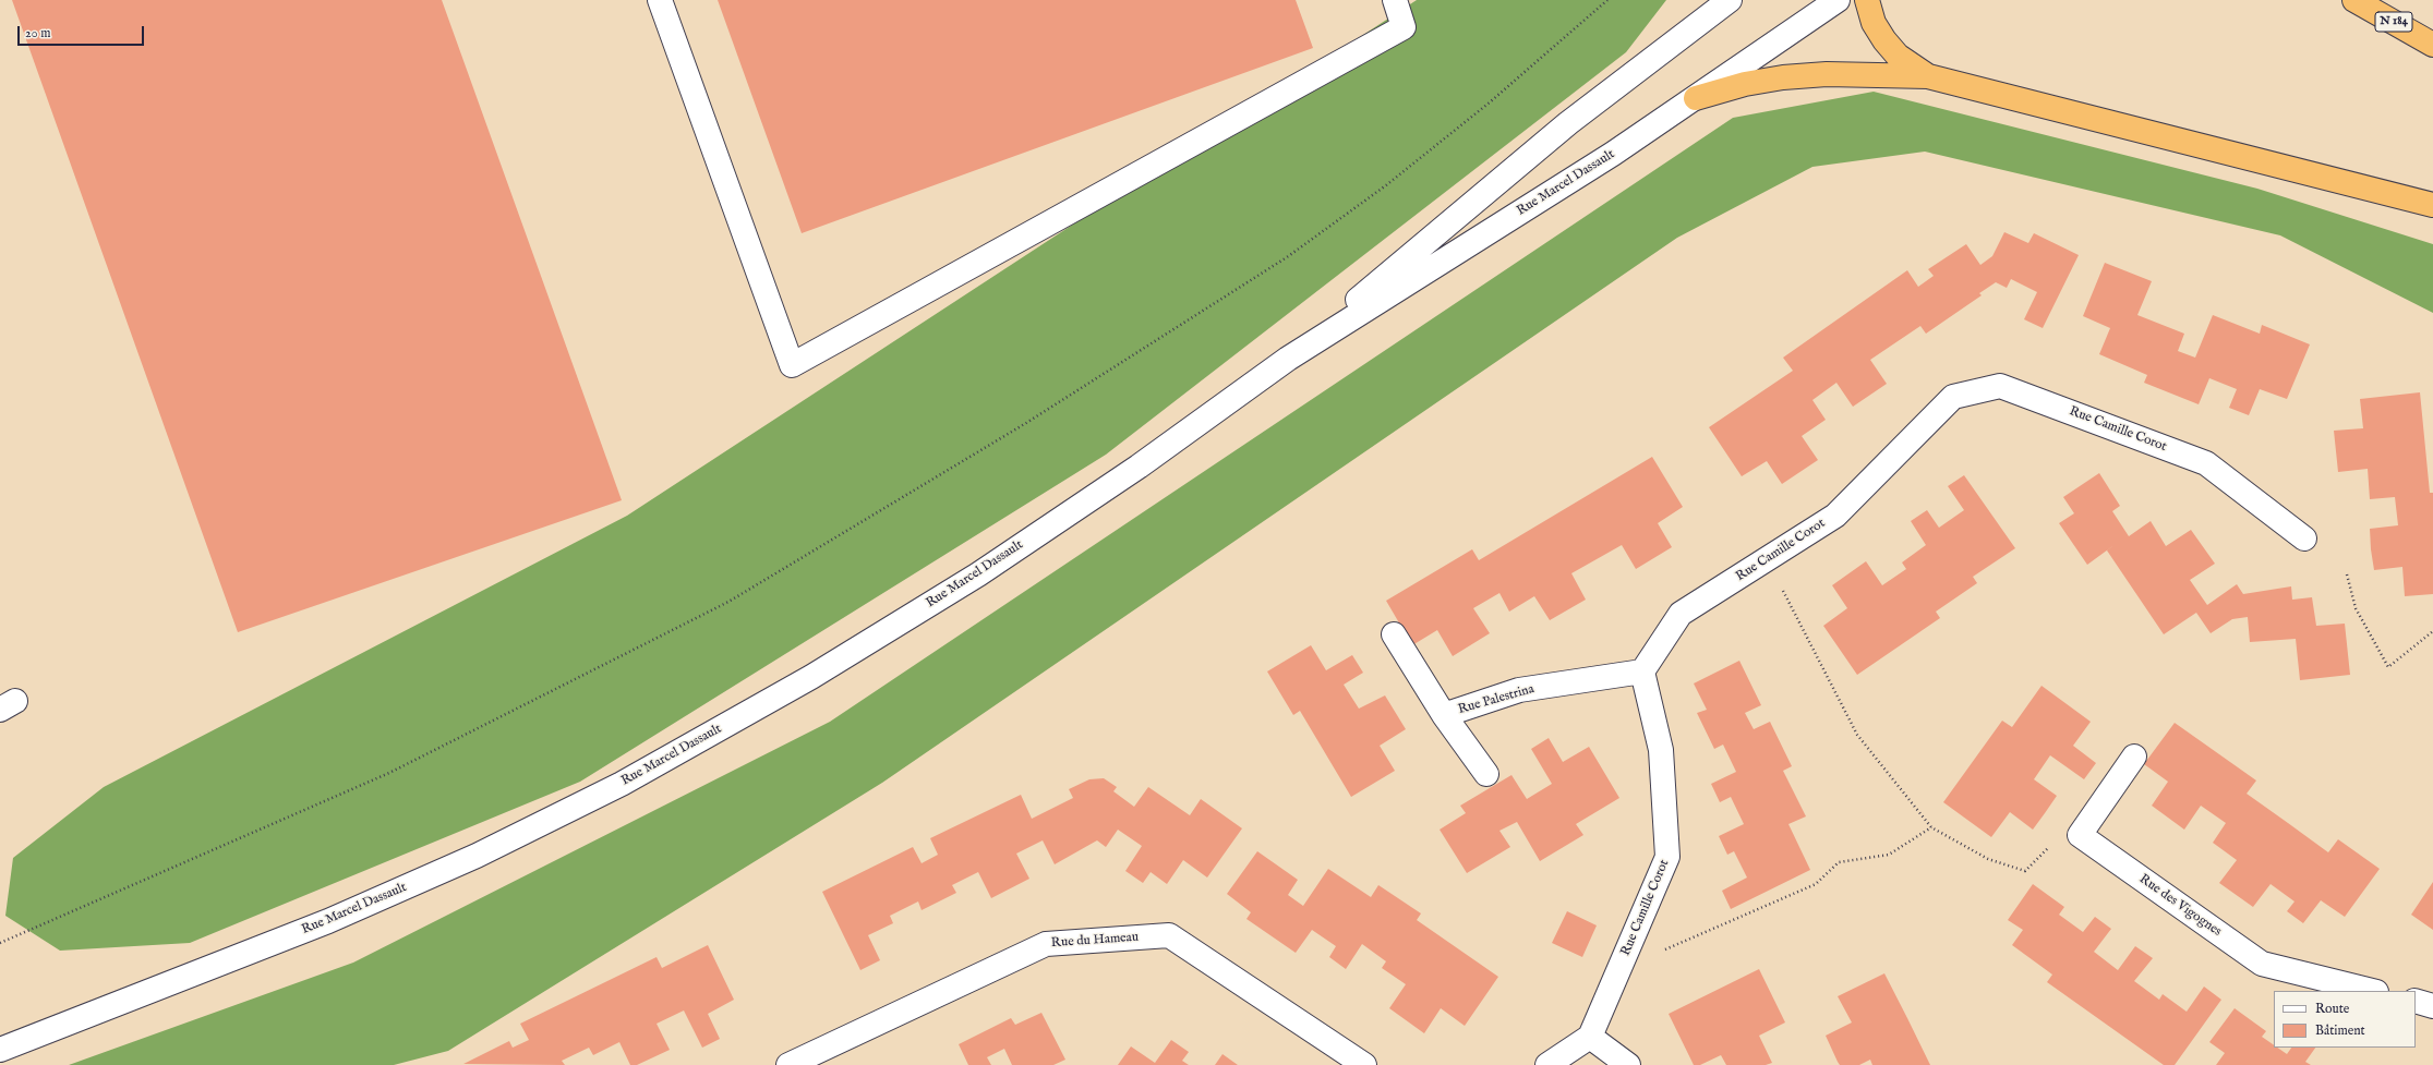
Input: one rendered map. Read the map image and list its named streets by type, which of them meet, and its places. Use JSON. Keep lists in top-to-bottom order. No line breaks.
{"streets":{"highway":["N 184"],"street":["Rue Marcel Dassault","Rue Camille Corot","Rue Palestrina","Rue des Vigognes","Rue du Hameau"]},"crossings":[["Rue Camille Corot","Rue Palestrina"]],"legend":["Route","Bâtiment"],"scale_bar":"20 m"}
